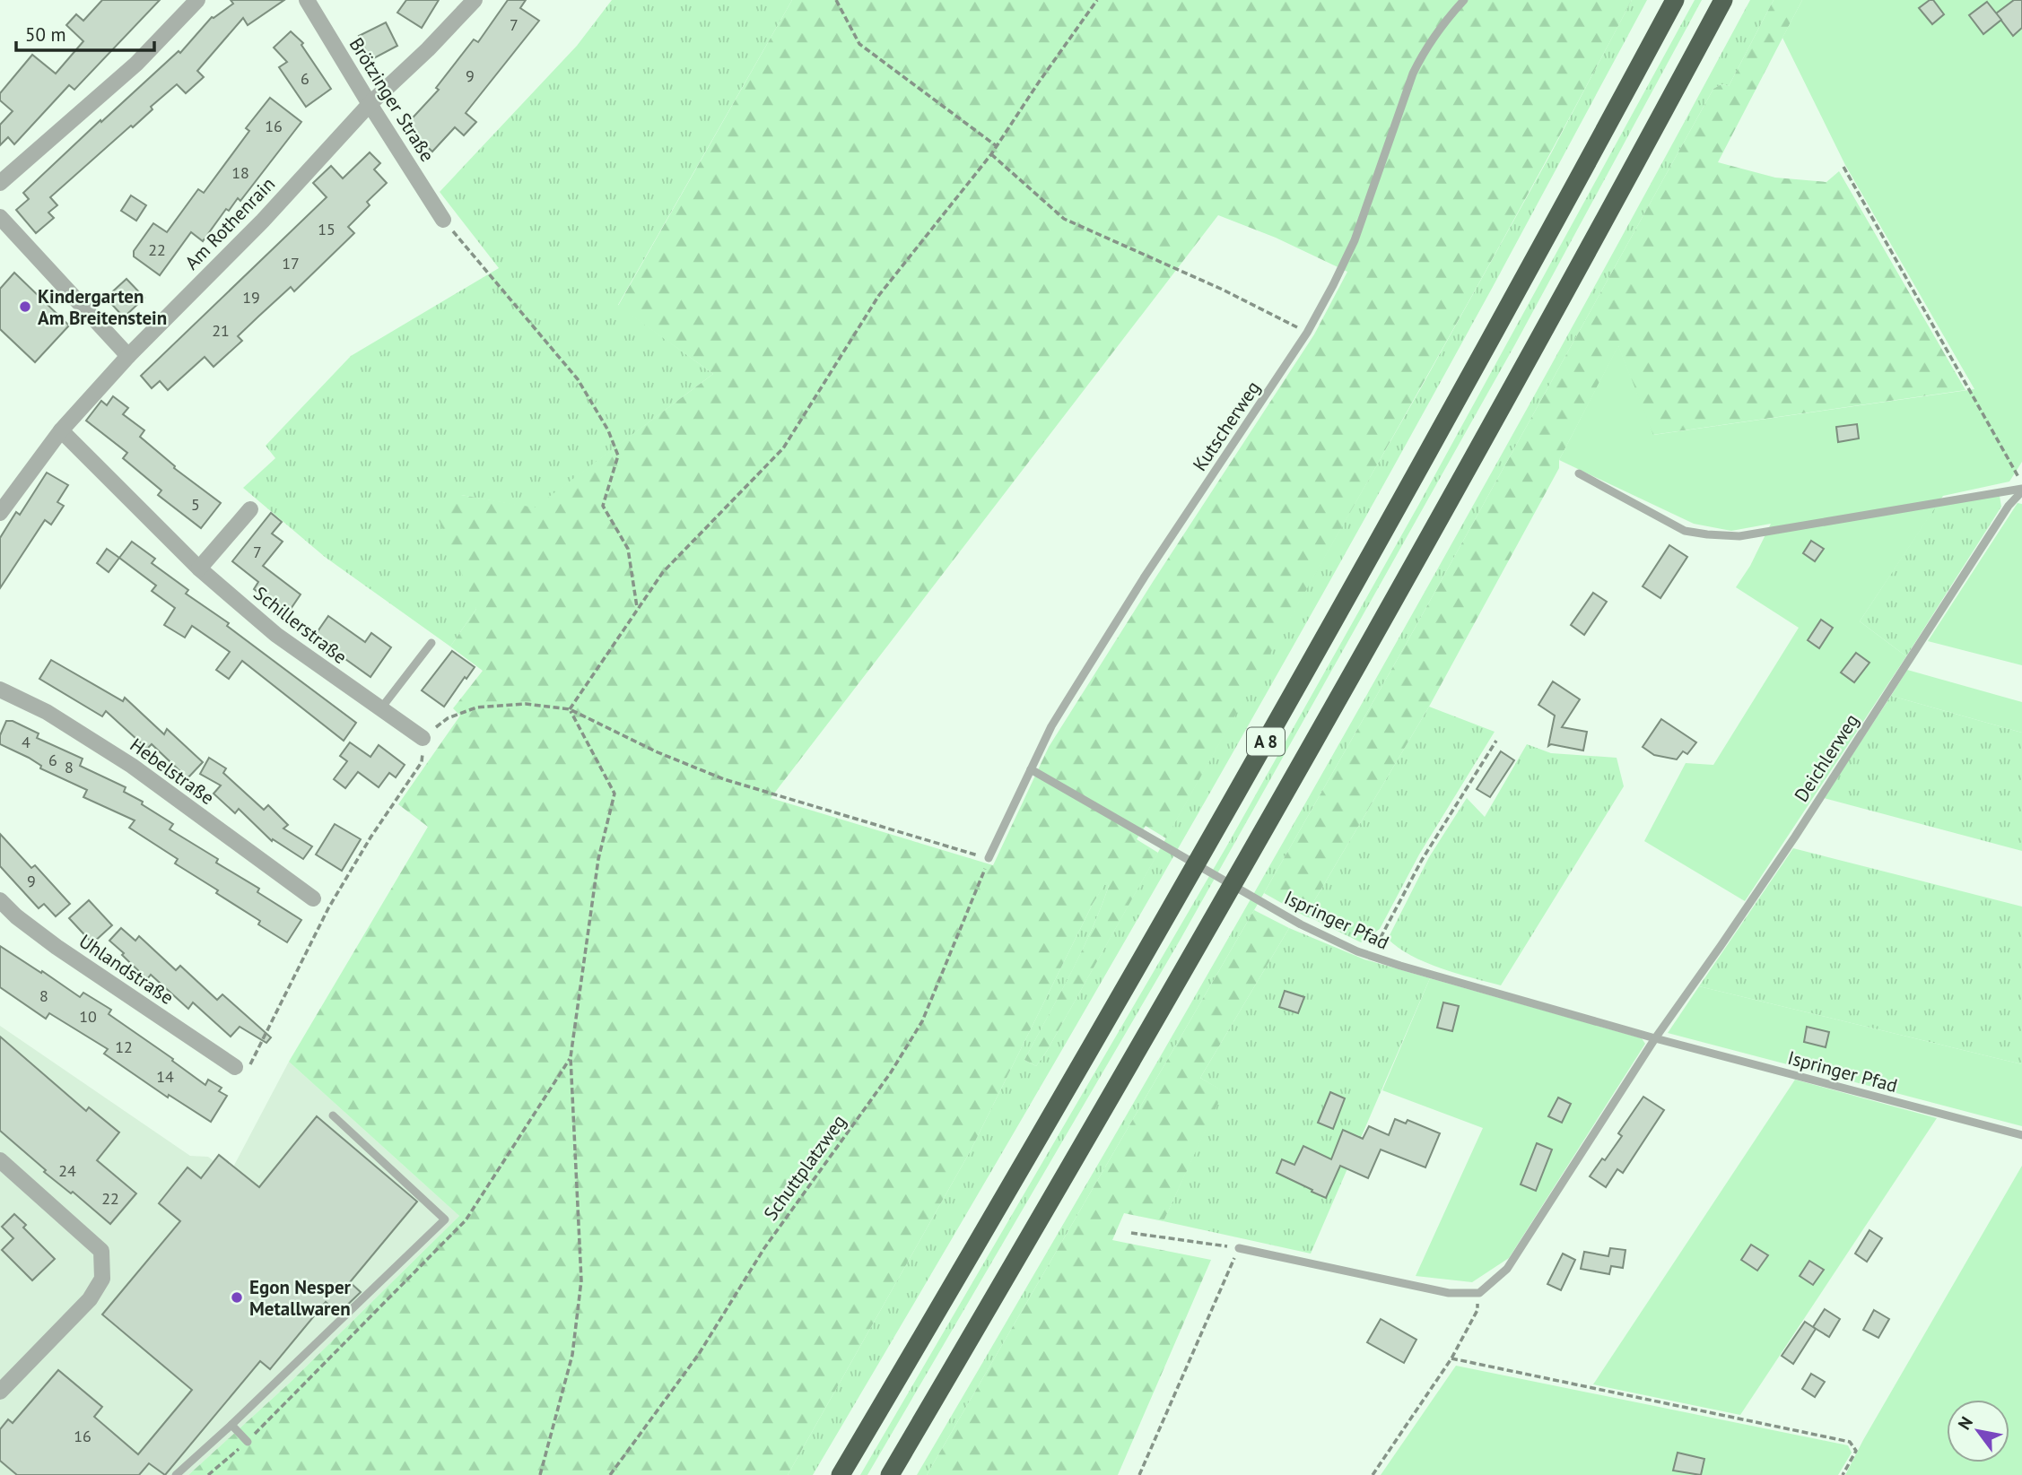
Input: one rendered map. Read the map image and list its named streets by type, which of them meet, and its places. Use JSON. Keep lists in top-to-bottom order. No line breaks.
{"streets":{"highway":["A 8"],"street":["Brötzinger Straße","Am Rothenrain","Schillerstraße","Hebelstraße","Uhlandstraße"],"lane":["Kutscherweg","Deichlerweg","Ispringer Pfad"],"path":["Schuttplatzweg"]},"crossings":[["Brötzinger Straße","Am Rothenrain"],["Am Rothenrain","Schillerstraße"],["Kutscherweg","Ispringer Pfad"],["Kutscherweg","Schuttplatzweg"],["Deichlerweg","Ispringer Pfad"]],"places":["Kindergarten Am Breitenstein","Egon Nesper Metallwaren"],"house_numbers":["7","9","6","16","18","15","22","17","19","21","5","7","4","6","8","9","8","10","12","14","24","22","16"],"scale_bar":"50 m","north":"top left"}
